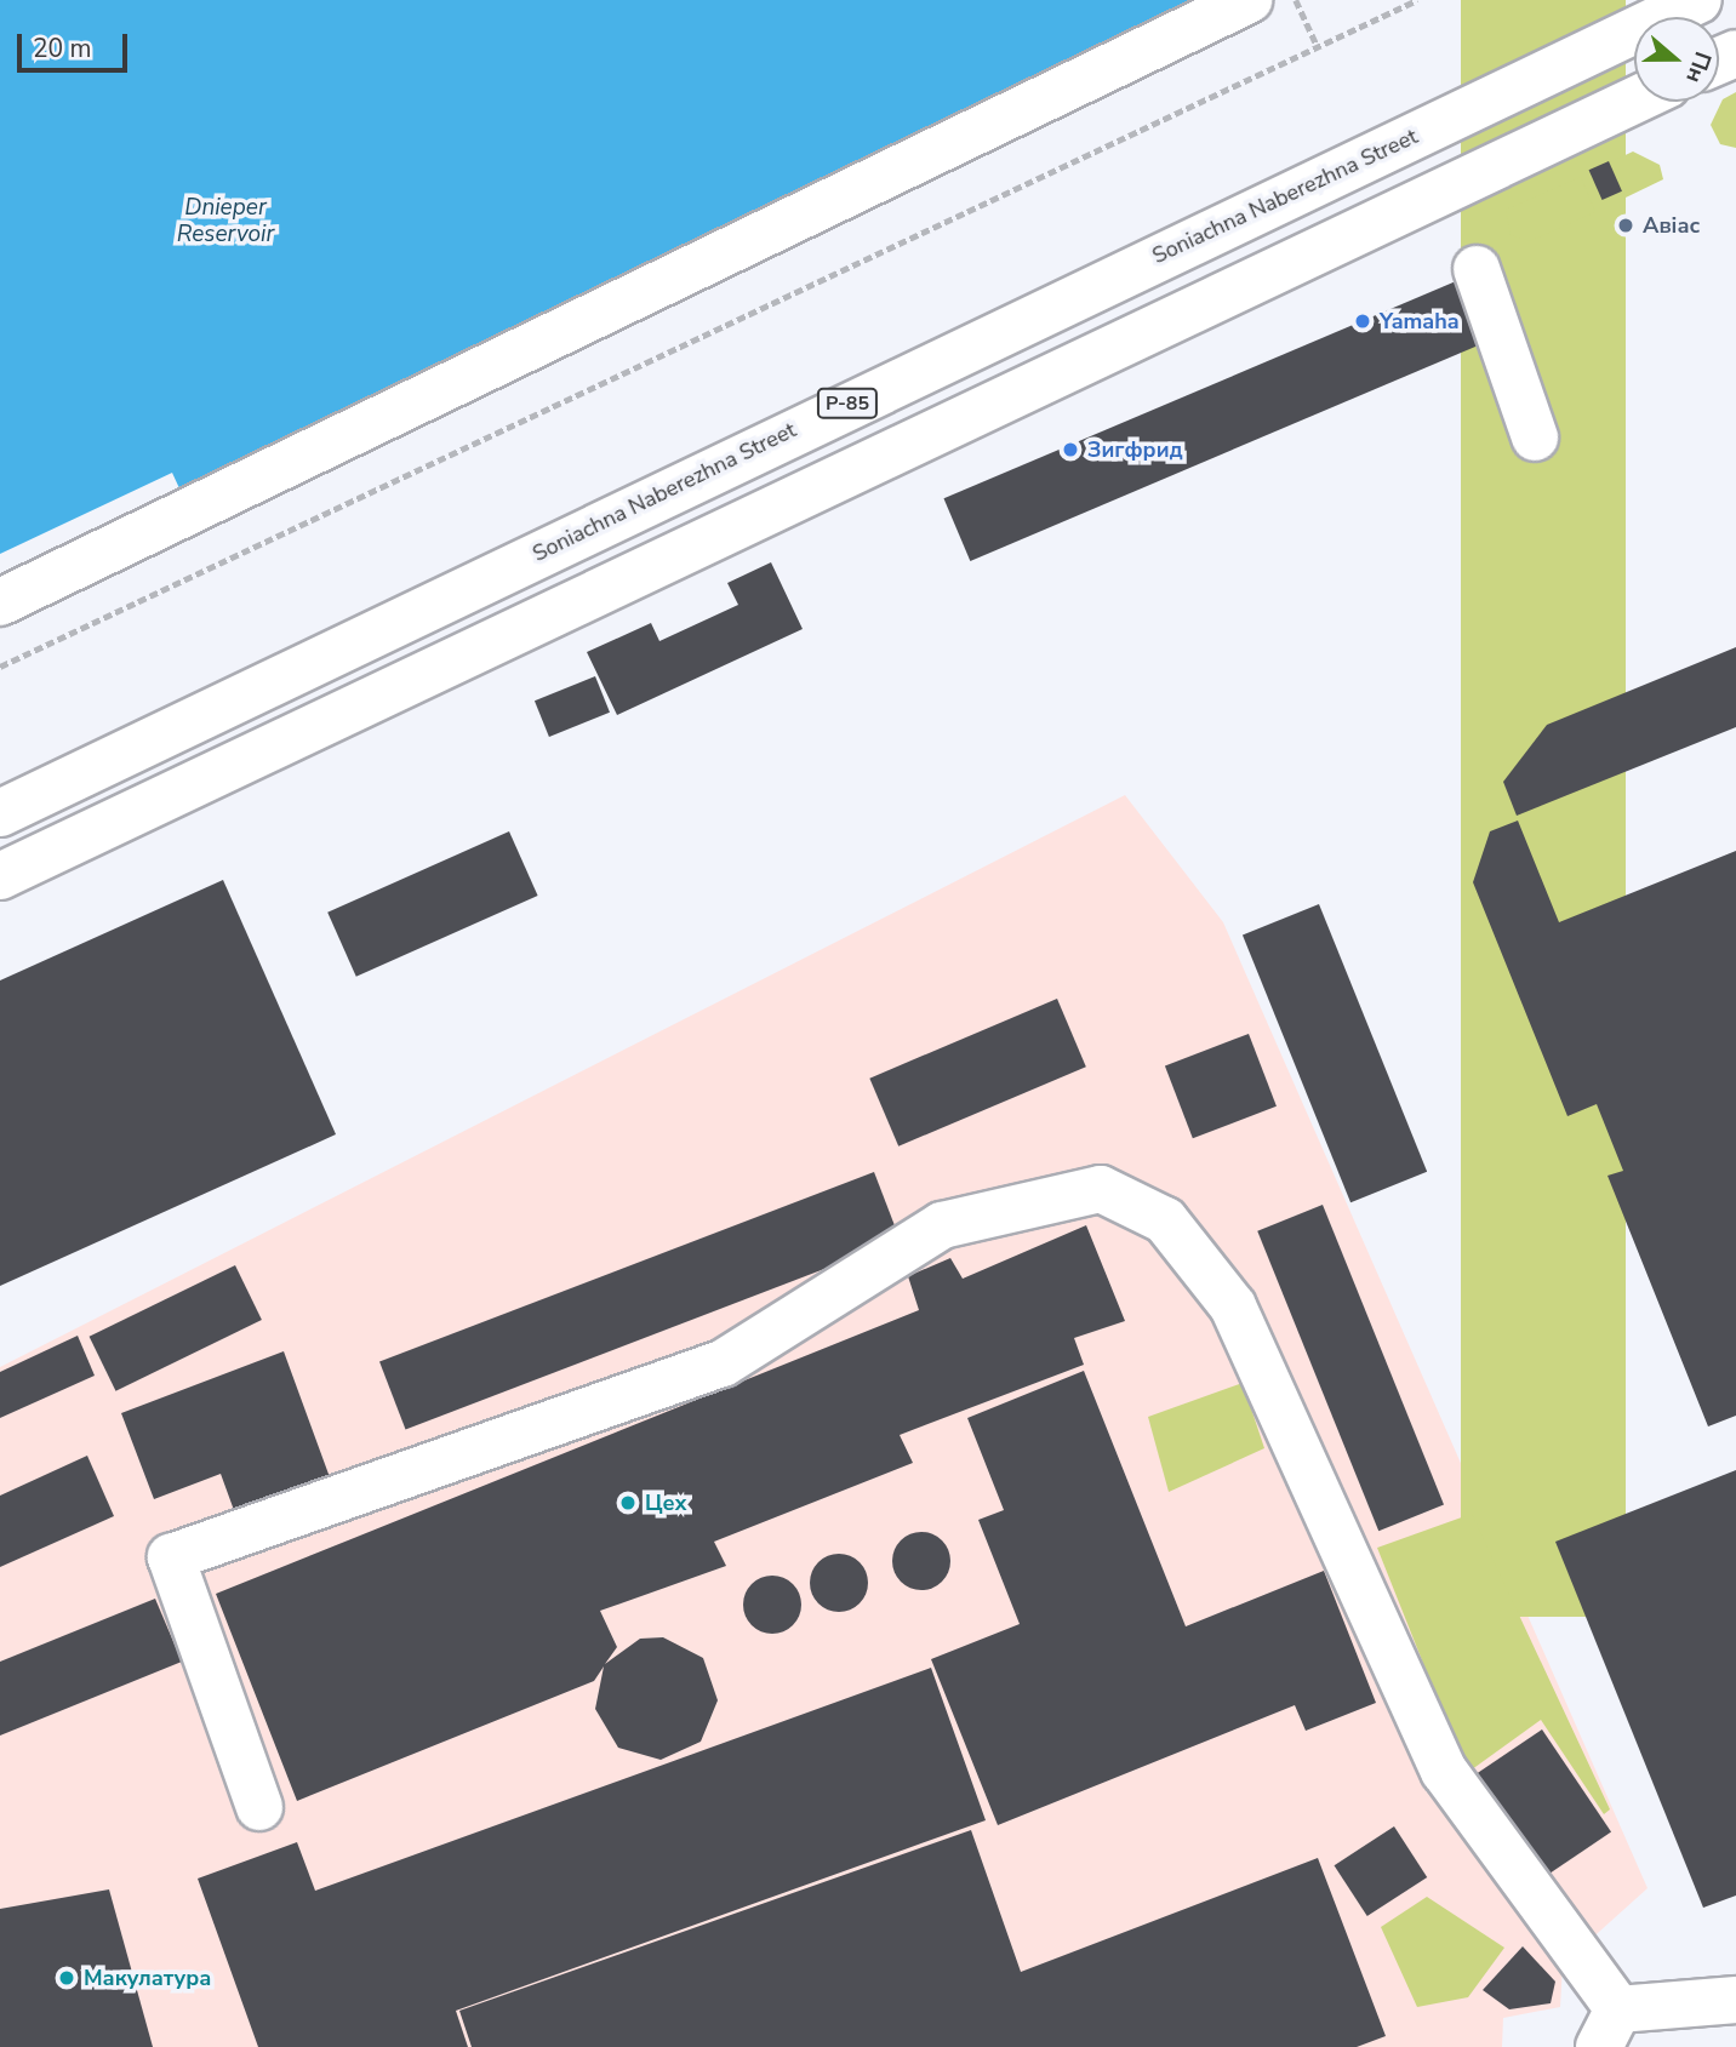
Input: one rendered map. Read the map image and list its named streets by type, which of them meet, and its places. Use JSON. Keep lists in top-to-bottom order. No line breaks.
{"streets":{"main road":["Soniachna Naberezhna Street","Р-85"]},"water":["Dnieper Reservoir"],"places":["Авіас","Yamaha","Зигфрид","Цех","Макулатура"],"scale_bar":"20 m","north":"right"}
